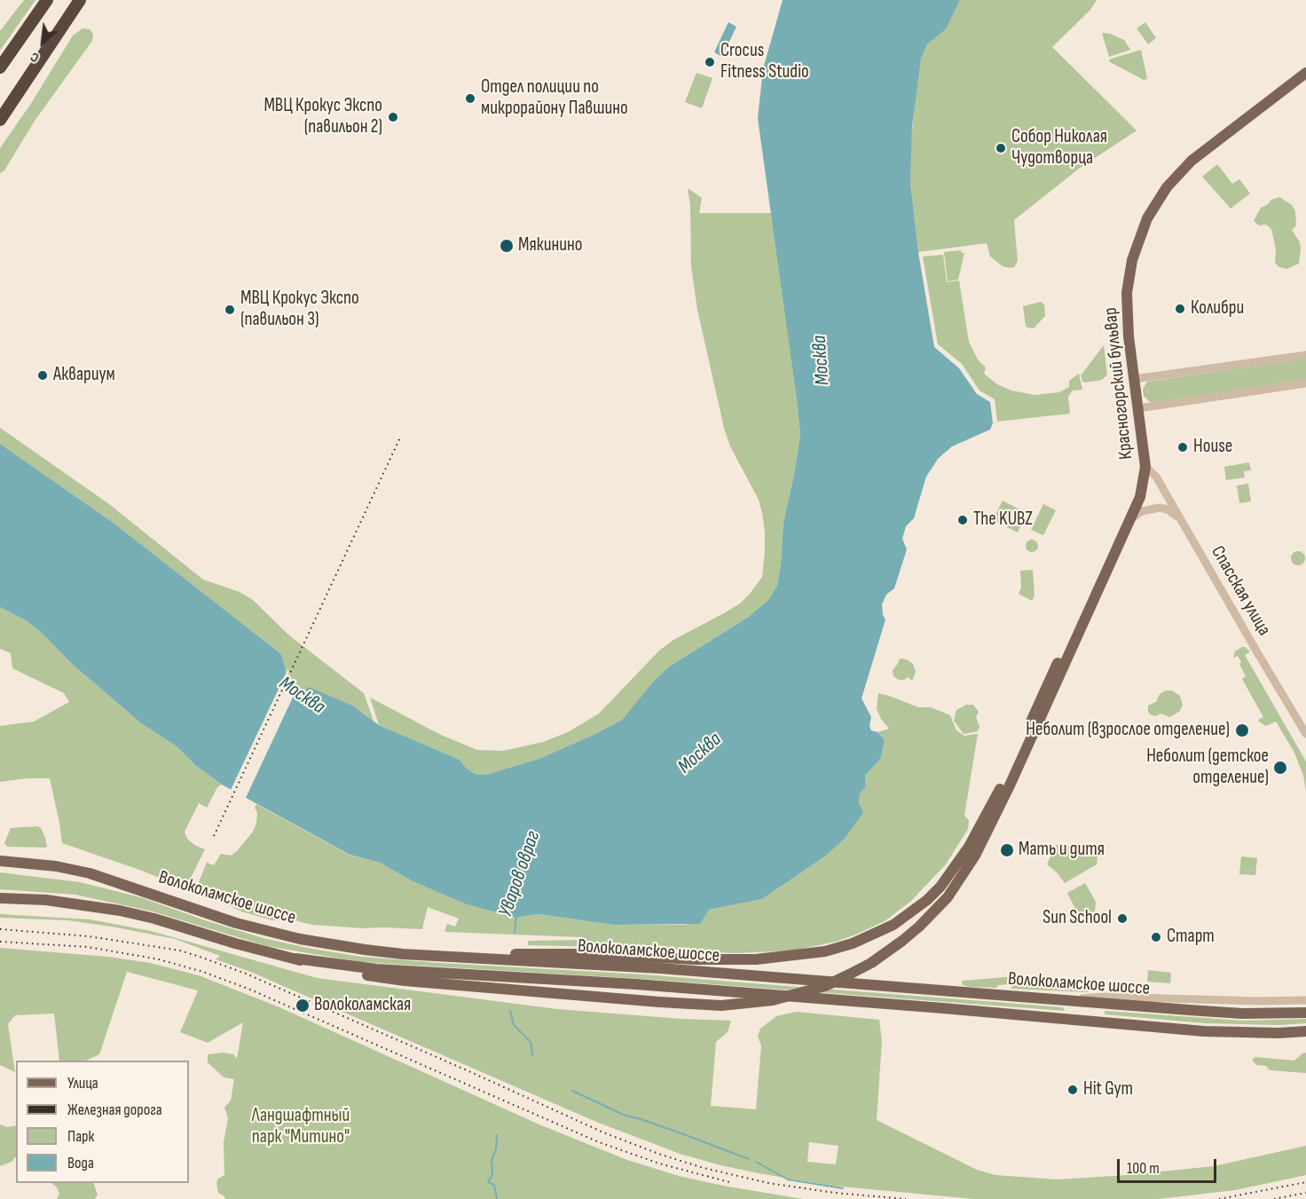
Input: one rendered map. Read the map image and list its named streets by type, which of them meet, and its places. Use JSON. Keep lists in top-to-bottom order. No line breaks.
{"streets":{"main road":["Красногорский бульвар","Волоколамское шоссе"],"street":["Спасская улица"]},"crossings":[["Красногорский бульвар","Спасская улица"],["Красногорский бульвар","Волоколамское шоссе"]],"water":["Москва","Уваров овраг"],"parks":["Ландшафтный парк \"Митино\""],"places":["Crocus Fitness Studio","Отдел полиции по микрорайону Павшино","МВЦ Крокус Экспо (павильон 2)","Собор Николая Чудотворца","Мякинино","Колибри","МВЦ Крокус Экспо (павильон 3)","Аквариум","House","The KUBZ","Неболит (взрослое отделение)","Неболит (детское отделение)","Мать и дитя","Sun School","Старт","Волоколамская","Hit Gym"],"legend":["Улица","Железная дорога","Парк","Вода"],"scale_bar":"100 m","north":"bottom left"}
